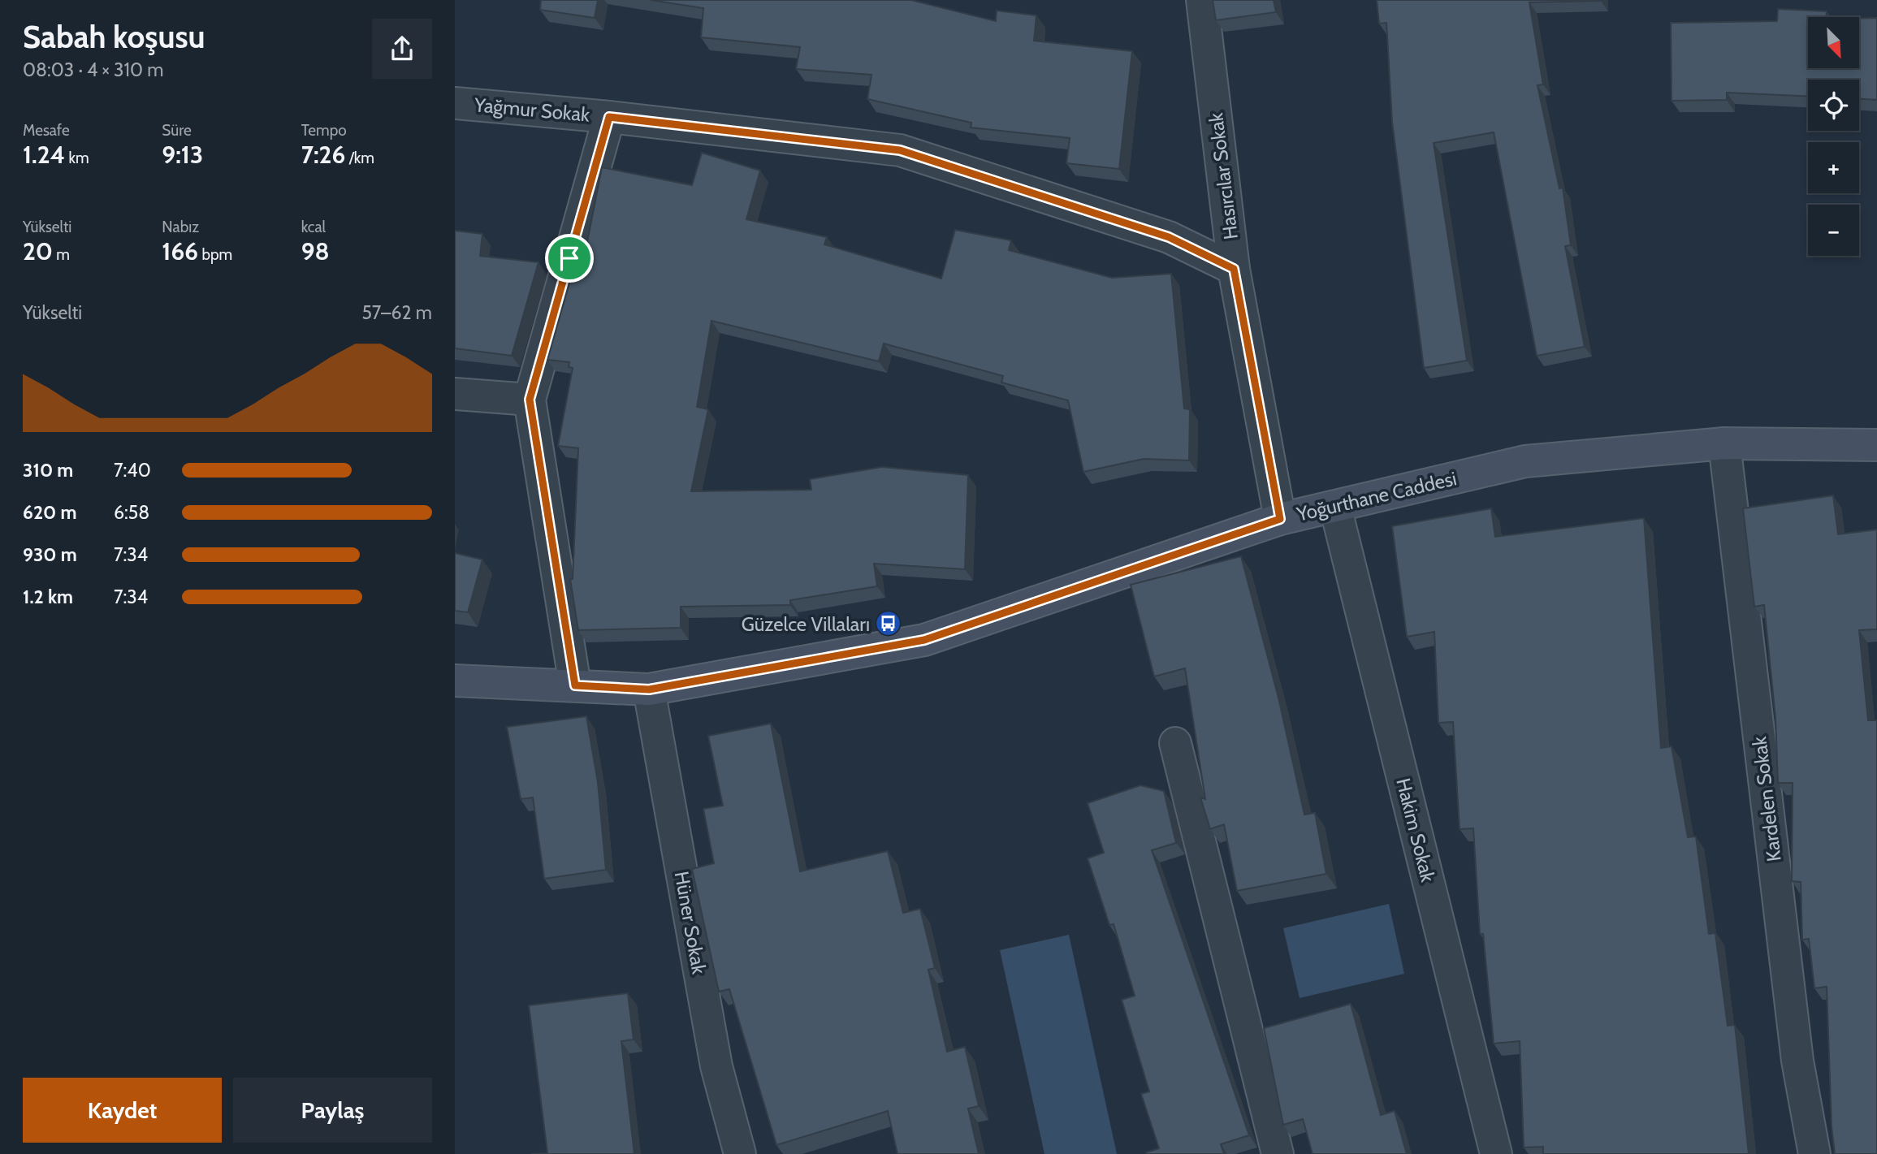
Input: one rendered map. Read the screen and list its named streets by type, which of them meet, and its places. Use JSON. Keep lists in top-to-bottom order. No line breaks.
{"streets":{"main road":["Yoğurthane Caddesi"],"street":["Yağmur Sokak","Hasırcılar Sokak","Kardelen Sokak","Hakim Sokak","Hüner Sokak"]},"crossings":[["Yağmur Sokak","Hasırcılar Sokak"],["Hasırcılar Sokak","Yoğurthane Caddesi"],["Yoğurthane Caddesi","Kardelen Sokak"],["Yoğurthane Caddesi","Hakim Sokak"],["Yoğurthane Caddesi","Hüner Sokak"]],"places":{"bus stop":["Güzelce Villaları"]},"north":"bottom right","page":{"heading":["Sabah koşusu","08:03 · 4 × 310 m"],"map_buttons":["+","−"],"stats":[["Mesafe","1.24 km"],["Süre","9:13"],["Tempo","7:26 /km"],["Yükselti","20 m"],["Nabız","166 bpm"],["kcal","98"]],"chart":["Yükselti","57–62 m"],"list":[{"name":"310 m","note":"7:40"},{"name":"620 m","note":"6:58"},{"name":"930 m","note":"7:34"},{"name":"1.2 km","note":"7:34"}],"buttons":["Kaydet","Paylaş"]}}
